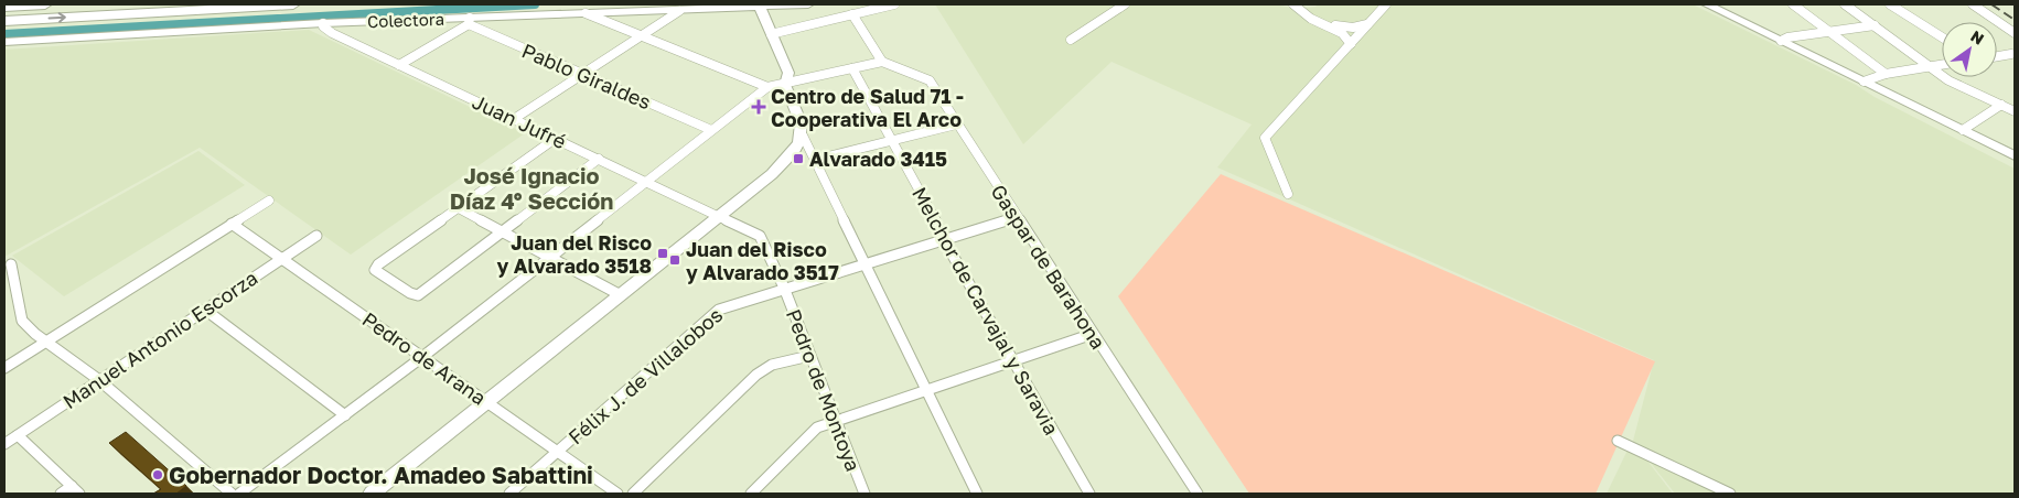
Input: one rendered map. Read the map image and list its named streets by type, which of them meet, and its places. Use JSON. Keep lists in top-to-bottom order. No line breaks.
{"streets":{"main road":["Colectora"],"street":["Pablo Giraldes","Juan Jufré","Gaspar de Barahona","Melchor de Carvajal y Saravia","Manuel Antonio Escorza","Pedro de Arana","Félix J. de Villalobos","Pedro de Montoya"]},"crossings":[["Colectora","Pablo Giraldes"],["Colectora","Juan Jufré"],["Juan Jufré","Pedro de Montoya"],["Gaspar de Barahona","Félix J. de Villalobos"],["Melchor de Carvajal y Saravia","Félix J. de Villalobos"],["Manuel Antonio Escorza","Pedro de Arana"],["Pedro de Arana","Félix J. de Villalobos"],["Félix J. de Villalobos","Pedro de Montoya"]],"districts":["José Ignacio Díaz 4° Sección"],"places":{"health":["Centro de Salud 71 - Cooperativa El Arco"],"transit":["Alvarado 3415","Juan del Risco y Alvarado 3518","Juan del Risco y Alvarado 3517"],"other":["Gobernador Doctor. Amadeo Sabattini"]},"north":"top right"}
